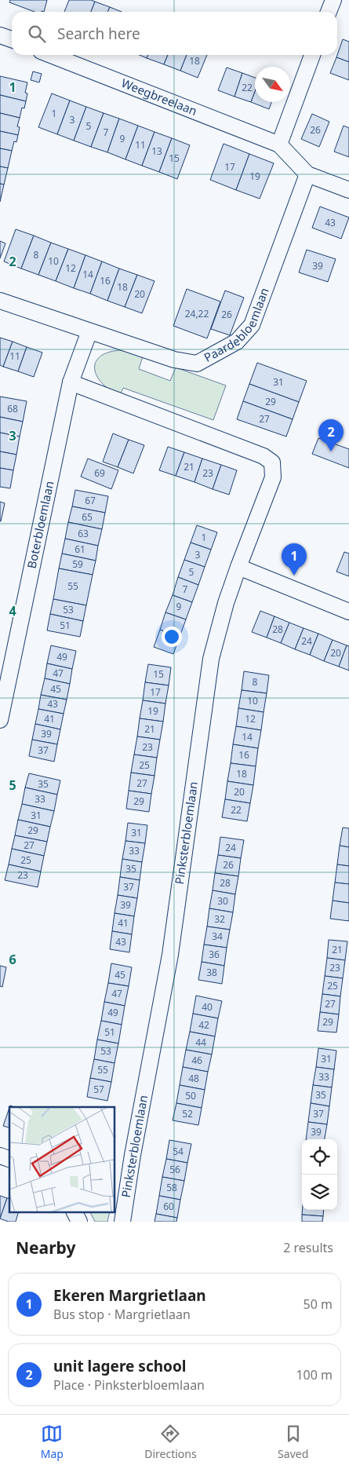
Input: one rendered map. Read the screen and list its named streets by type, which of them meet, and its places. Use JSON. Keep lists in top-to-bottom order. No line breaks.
{"streets":{"street":["Weegbreelaan","Paardebloemlaan","Boterbloemlaan","Pinksterbloemlaan"]},"crossings":[["Weegbreelaan","Paardebloemlaan"],["Paardebloemlaan","Boterbloemlaan"],["Boterbloemlaan","Pinksterbloemlaan"]],"house_numbers":["18","22","1","3","5","26","7","9","11","13","15","17","19","43","8","10","39","12","14","16","18","20","24,22","26","11","31","29","68","27","21","69","23","67","65","63","1","61","3","59","5","55","7","9","53","51","28","24","20","49","47","15","8","45","17","10","43","19","41","12","21","39","14","23","37","16","25","18","27","35","20","33","29","22","31","29","31","27","24","33","25","26","35","23","28","37","30","39","32","41","34","43","21","36","23","38","45","25","47","27","40","49","29","42","51","44","53","31","46","55","33","48","57","35","50","52","37","39","54","56","58","60"],"north":"bottom right","page":{"search":"Search here","pins":["2","1"],"heading":["Nearby","2 results"],"list":[{"mark":"1","name":"Ekeren Margrietlaan","note":"Bus stop · Margrietlaan","value":"50 m"},{"mark":"2","name":"unit lagere school","note":"Place · Pinksterbloemlaan","value":"100 m"}],"nav":["Map","Directions","Saved"]},"grid":{"rows":["1","2","3","4","5","6"]}}
